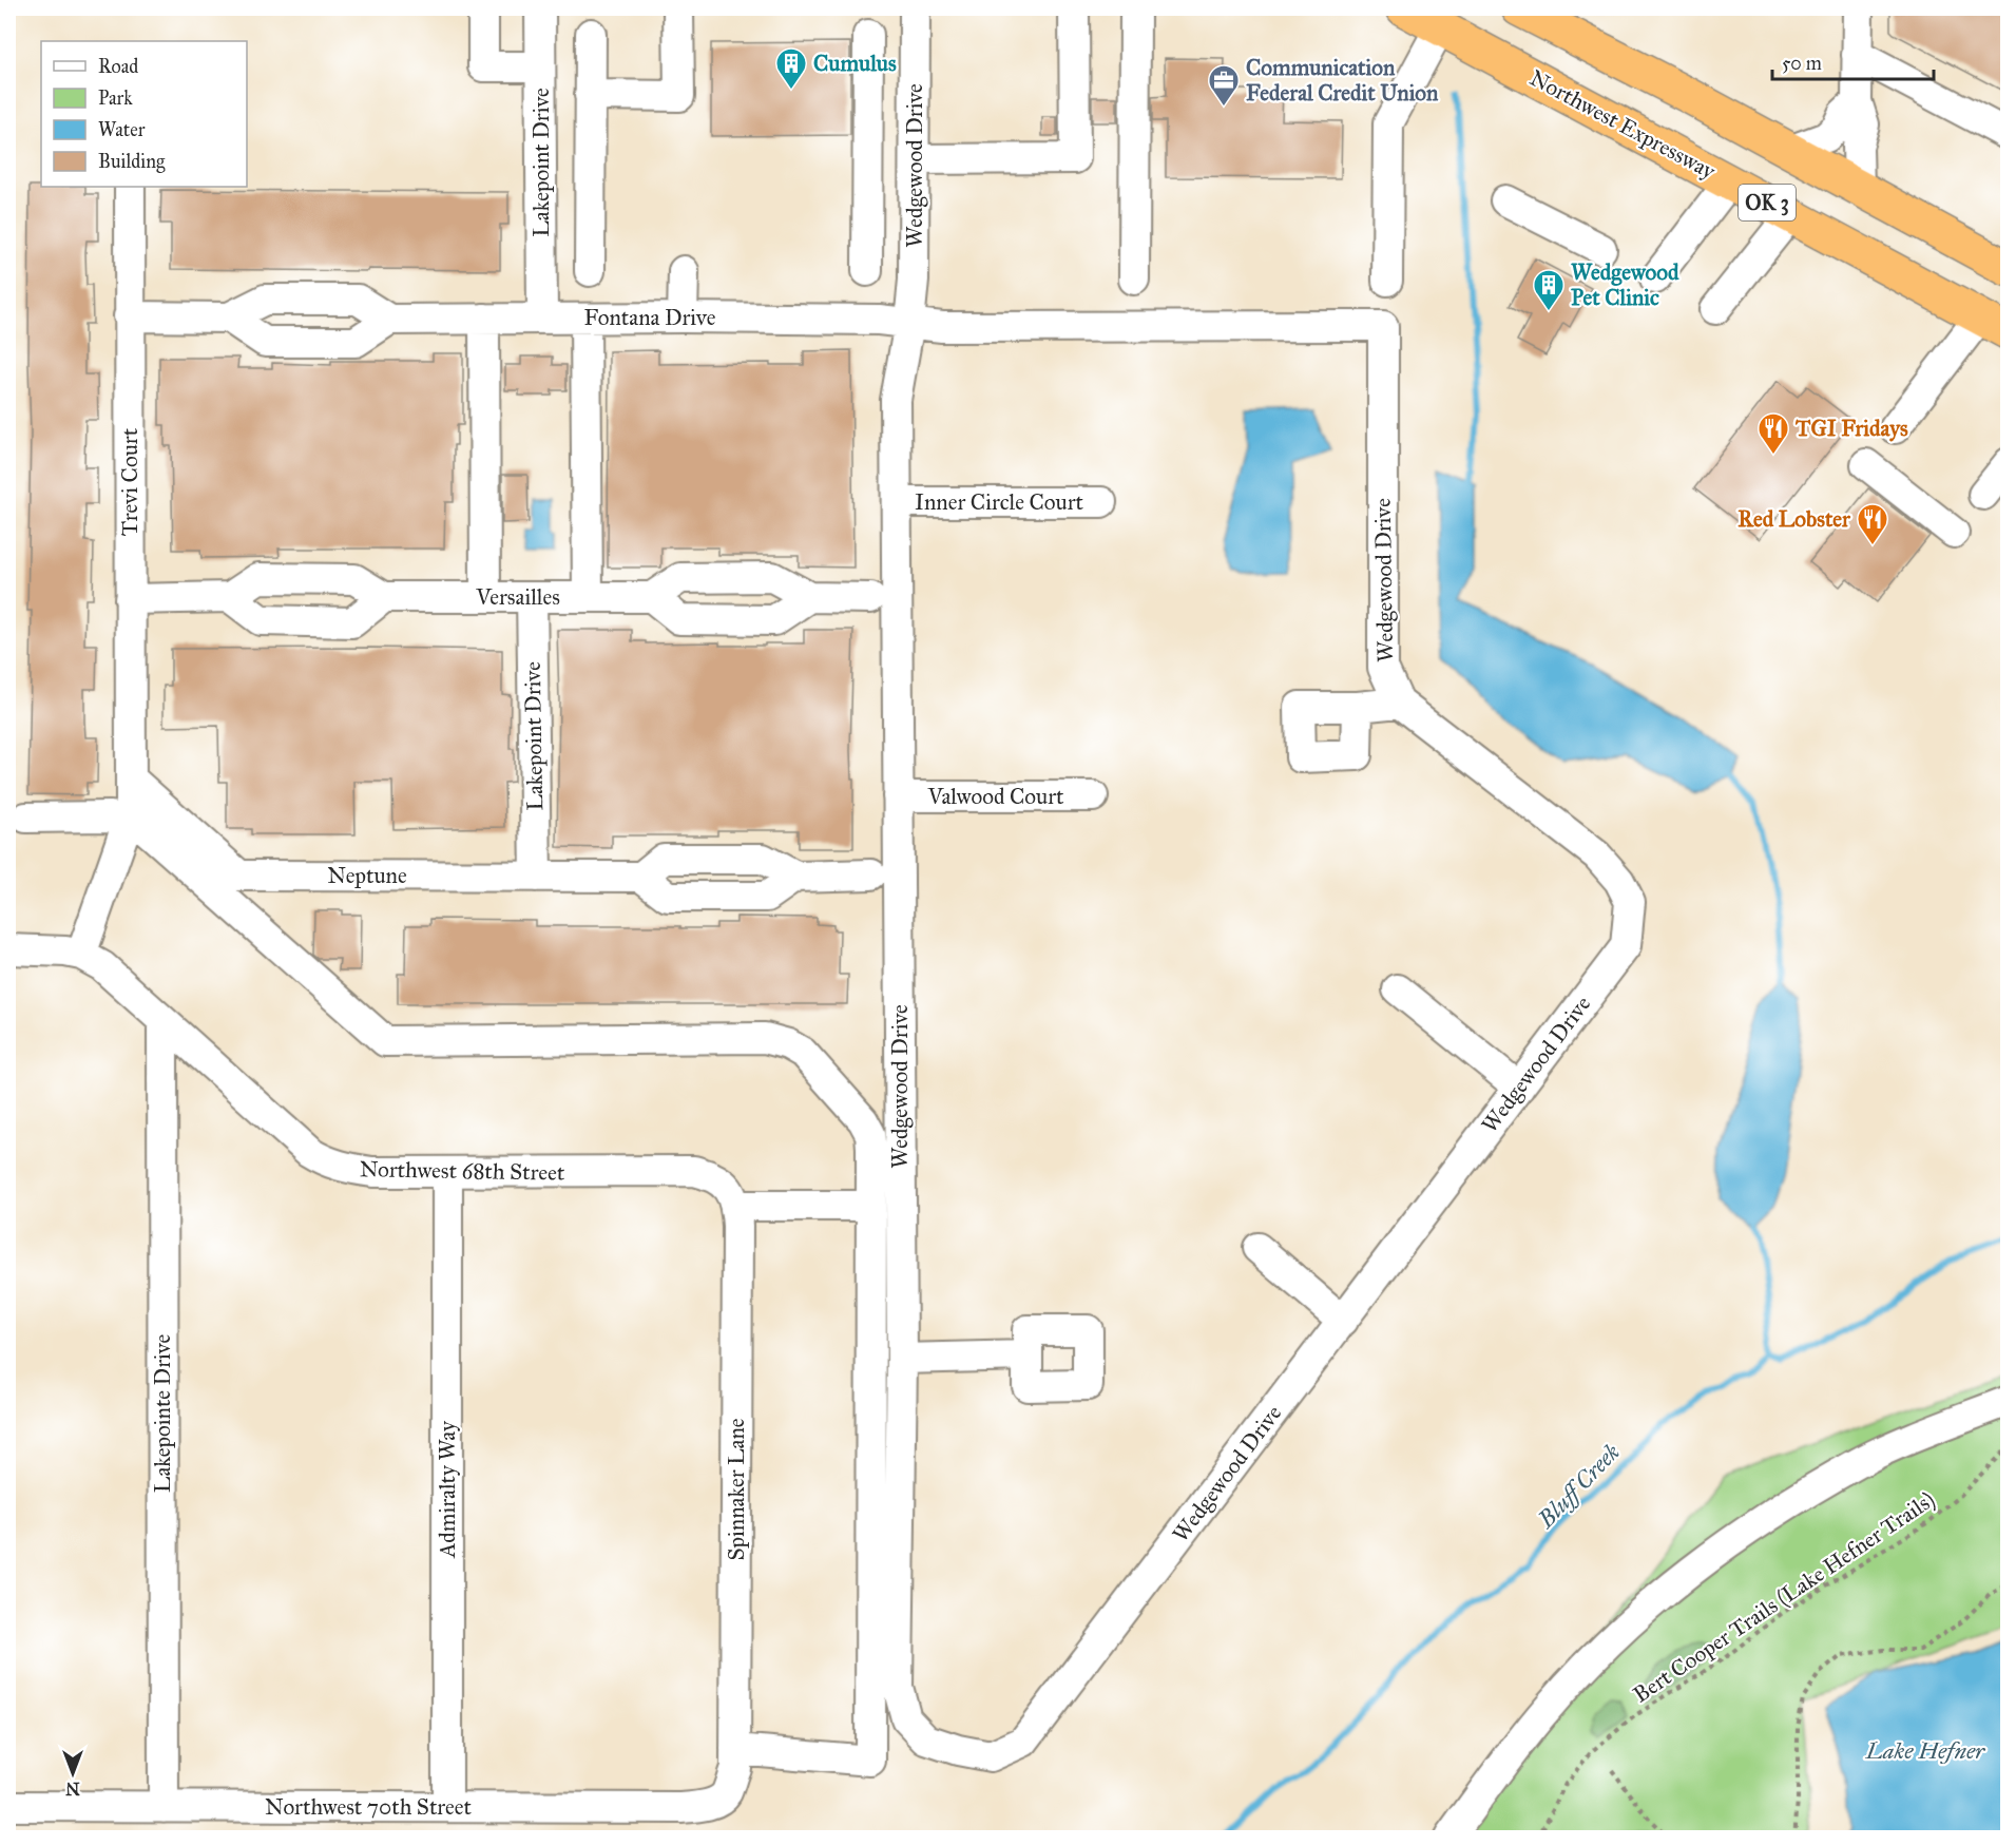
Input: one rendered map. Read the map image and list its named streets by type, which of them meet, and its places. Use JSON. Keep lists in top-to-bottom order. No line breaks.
{"streets":{"highway":["Northwest Expressway","OK 3"],"street":["Lakepoint Drive","Wedgewood Drive","Fontana Drive","Trevi Court","Inner Circle Court","Versailles","Valwood Court","Neptune","Northwest 68th Street","Lakepointe Drive","Admiralty Way","Spinnaker Lane","Northwest 70th Street"],"path":["Bert Cooper Trails (Lake Hefner Trails)"]},"crossings":[["Lakepoint Drive","Fontana Drive"],["Lakepoint Drive","Versailles"],["Lakepoint Drive","Neptune"],["Wedgewood Drive","Fontana Drive"],["Wedgewood Drive","Inner Circle Court"],["Wedgewood Drive","Valwood Court"],["Trevi Court","Neptune"],["Trevi Court","Northwest 68th Street"],["Northwest 68th Street","Lakepointe Drive"],["Northwest 68th Street","Admiralty Way"],["Northwest 68th Street","Spinnaker Lane"],["Lakepointe Drive","Northwest 70th Street"],["Admiralty Way","Northwest 70th Street"],["Spinnaker Lane","Northwest 70th Street"]],"water":["Bluff Creek","Lake Hefner"],"places":{"building":["Cumulus","Wedgewood Pet Clinic"],"office":["Communication Federal Credit Union"],"restaurant":["TGI Fridays","Red Lobster"]},"legend":["Road","Park","Water","Building"],"scale_bar":"50 m","north":"bottom"}
